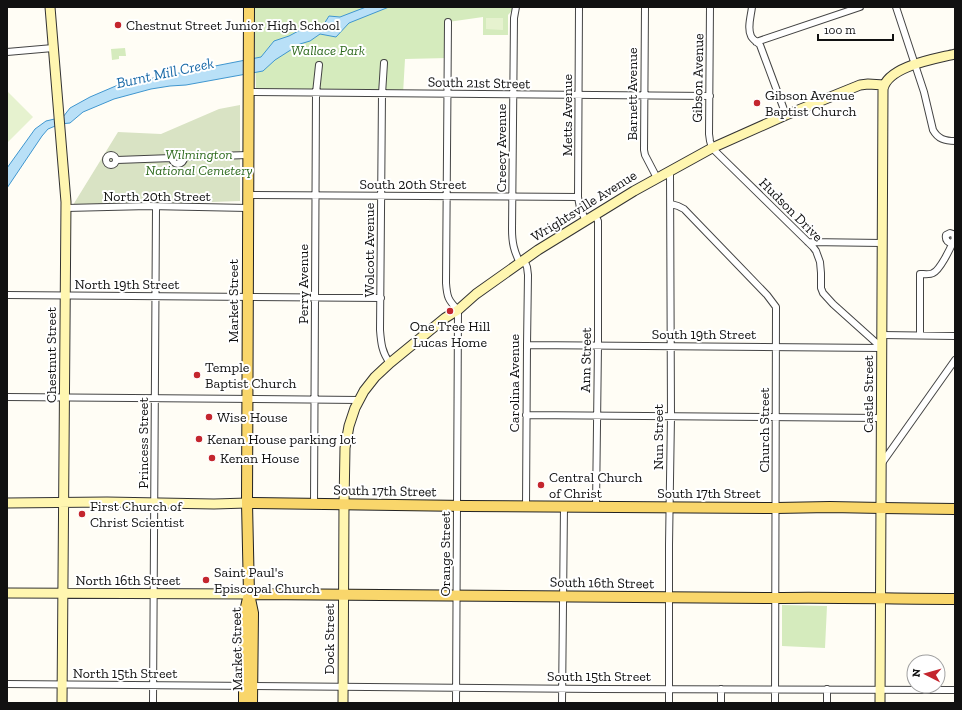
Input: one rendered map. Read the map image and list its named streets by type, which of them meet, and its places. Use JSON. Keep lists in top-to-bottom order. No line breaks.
{"streets":{"main road":["Market Street","South 17th Street","South 16th Street"],"street":["Gibson Avenue","South 21st Street","Barnett Avenue","Metts Avenue","Creecy Avenue","South 20th Street","North 20th Street","Wrightsville Avenue","Hudson Drive","Wolcott Avenue","North 19th Street","Perry Avenue","South 19th Street","Chestnut Street","Ann Street","Carolina Avenue","Castle Street","Church Street","Nun Street","Princess Street","Orange Street","North 16th Street","Dock Street","North 15th Street","South 15th Street"]},"crossings":[["Gibson Avenue","South 21st Street"],["Gibson Avenue","Wrightsville Avenue"],["Gibson Avenue","Hudson Drive"],["South 21st Street","Barnett Avenue"],["South 21st Street","Metts Avenue"],["South 21st Street","Creecy Avenue"],["South 21st Street","Wolcott Avenue"],["South 21st Street","Perry Avenue"],["South 21st Street","Market Street"],["Barnett Avenue","Wrightsville Avenue"],["Metts Avenue","South 20th Street"],["Metts Avenue","Wrightsville Avenue"],["Creecy Avenue","South 20th Street"],["Creecy Avenue","Wrightsville Avenue"],["Creecy Avenue","Carolina Avenue"],["South 20th Street","Wolcott Avenue"],["South 20th Street","Perry Avenue"],["South 20th Street","Market Street"],["North 20th Street","Market Street"],["North 20th Street","Chestnut Street"],["North 20th Street","Princess Street"],["Wrightsville Avenue","Hudson Drive"],["Wrightsville Avenue","Wolcott Avenue"],["Wrightsville Avenue","Ann Street"],["Wrightsville Avenue","Carolina Avenue"],["Wrightsville Avenue","Castle Street"],["Wrightsville Avenue","Nun Street"],["Wrightsville Avenue","South 17th Street"],["Wrightsville Avenue","Orange Street"],["Wrightsville Avenue","Dock Street"],["Hudson Drive","South 19th Street"],["Hudson Drive","Castle Street"],["North 19th Street","Market Street"],["North 19th Street","Chestnut Street"],["North 19th Street","Princess Street"],["Perry Avenue","South 17th Street"],["Market Street","South 17th Street"],["Market Street","North 16th Street"],["Market Street","South 16th Street"],["Market Street","North 15th Street"],["Market Street","South 15th Street"],["South 19th Street","Ann Street"],["South 19th Street","Carolina Avenue"],["South 19th Street","Castle Street"],["South 19th Street","Church Street"],["South 19th Street","Nun Street"],["Chestnut Street","North 16th Street"],["Chestnut Street","North 15th Street"],["Ann Street","South 17th Street"],["Carolina Avenue","South 17th Street"],["Castle Street","South 17th Street"],["Castle Street","South 16th Street"],["Castle Street","South 15th Street"],["Church Street","Nun Street"],["Church Street","South 17th Street"],["Church Street","South 16th Street"],["Church Street","South 15th Street"],["Nun Street","South 17th Street"],["Nun Street","South 16th Street"],["Nun Street","South 15th Street"],["Princess Street","North 16th Street"],["Princess Street","North 15th Street"],["South 17th Street","Orange Street"],["South 17th Street","Dock Street"],["Orange Street","South 16th Street"],["Orange Street","South 15th Street"],["North 16th Street","South 16th Street"],["South 16th Street","Dock Street"],["Dock Street","South 15th Street"],["North 15th Street","South 15th Street"]],"water":["Burnt Mill Creek"],"parks":["Wallace Park","Wilmington National Cemetery"],"places":["Chestnut Street Junior High School","Gibson Avenue Baptist Church","One Tree Hill Lucas Home","Temple Baptist Church","Wise House","Kenan House parking lot","Kenan House","Central Church of Christ","First Church of Christ Scientist","Saint Paul's Episcopal Church"],"scale_bar":"100 m","north":"left"}
